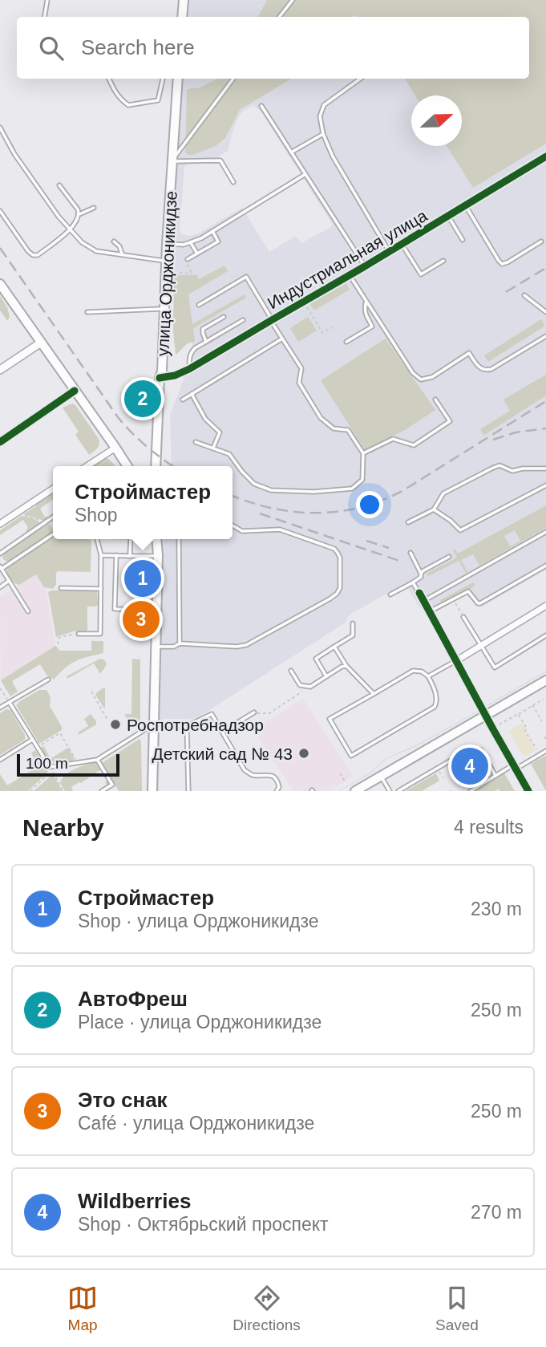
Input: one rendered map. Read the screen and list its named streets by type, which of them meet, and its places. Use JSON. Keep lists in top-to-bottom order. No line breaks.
{"streets":{"main road":["улица Орджоникидзе"],"street":["Индустриальная улица"]},"crossings":[["Индустриальная улица","улица Орджоникидзе"]],"places":["Роспотребнадзор","Детский сад № 43"],"scale_bar":"100 m","north":"right","page":{"search":"Search here","pins":["2","1","3","4"],"popup":["Строймастер","Shop"],"scale":"100 m","heading":["Nearby","4 results"],"list":[{"mark":"1","name":"Строймастер","note":"Shop · улица Орджоникидзе","value":"230 m"},{"mark":"2","name":"АвтоФреш","note":"Place · улица Орджоникидзе","value":"250 m"},{"mark":"3","name":"Это снак","note":"Café · улица Орджоникидзе","value":"250 m"},{"mark":"4","name":"Wildberries","note":"Shop · Октябрьский проспект","value":"270 m"}],"nav":["Map","Directions","Saved"]}}
